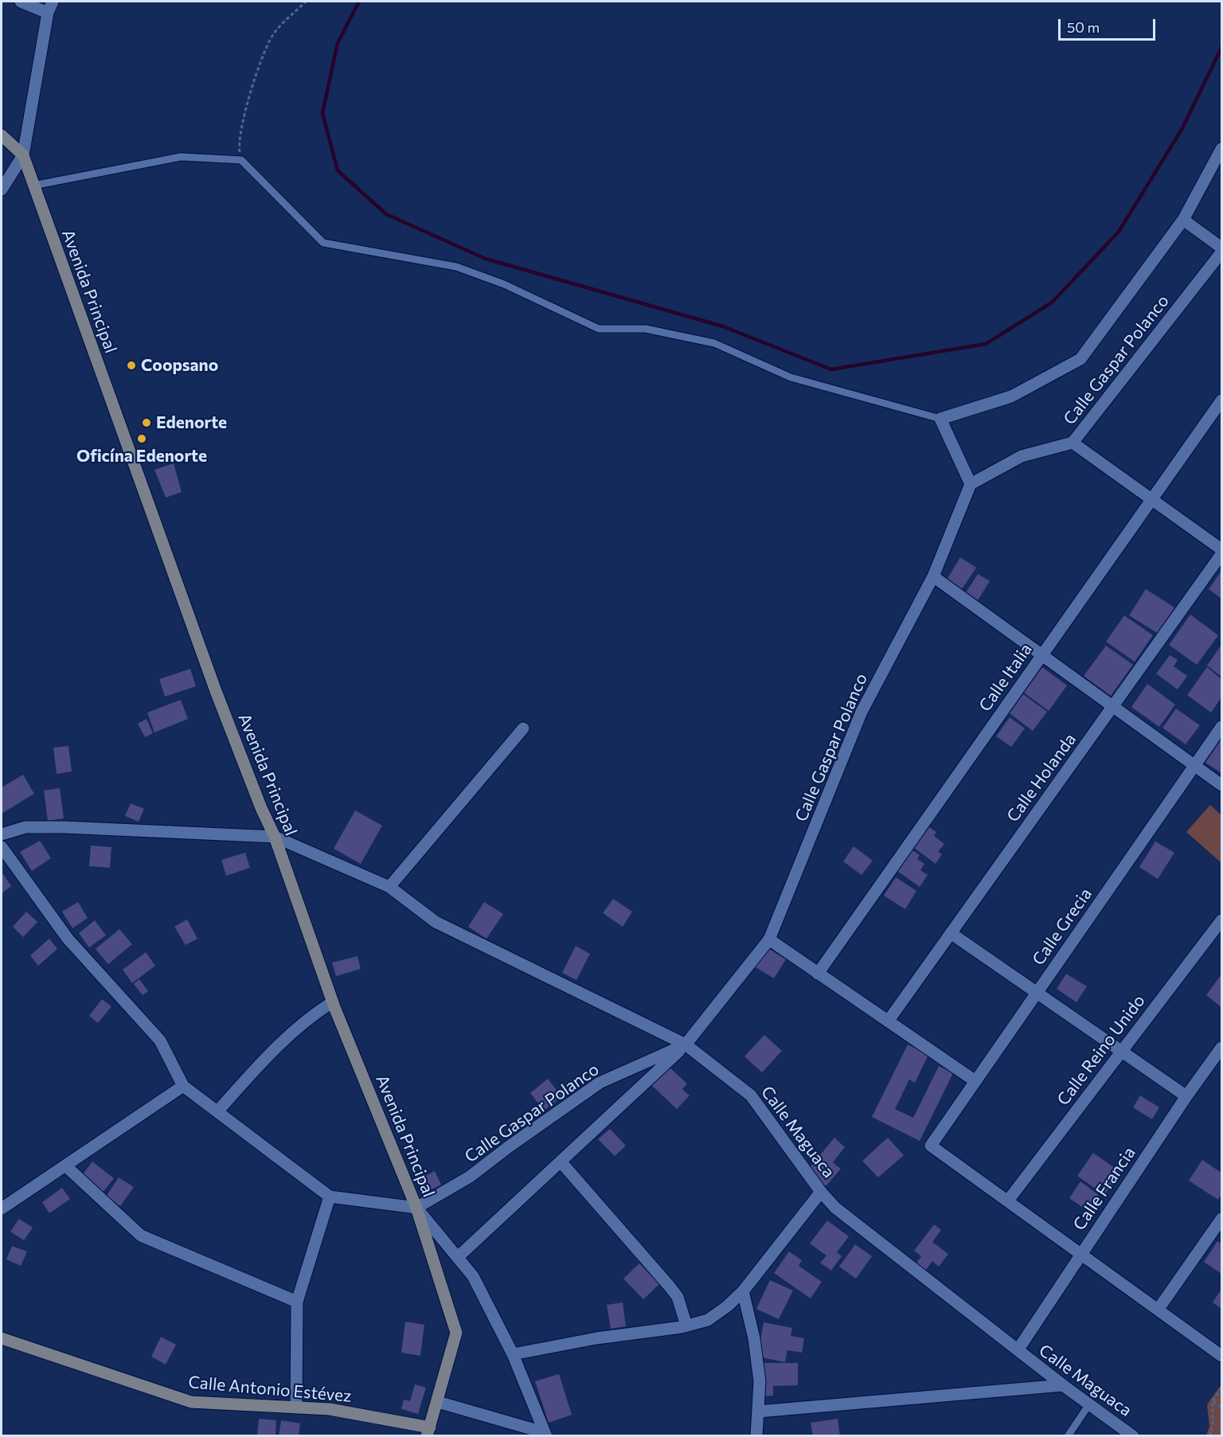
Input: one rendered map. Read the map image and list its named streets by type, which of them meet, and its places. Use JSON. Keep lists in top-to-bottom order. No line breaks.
{"streets":{"main road":["Avenida Principal","Calle Antonio Estévez"],"street":["Calle Gaspar Polanco","Calle Italia","Calle Holanda","Calle Grecia","Calle Reino Unido","Calle Maguaca","Calle Francia"]},"crossings":[["Avenida Principal","Calle Gaspar Polanco"],["Avenida Principal","Calle Maguaca"],["Avenida Principal","Calle Antonio Estévez"],["Calle Gaspar Polanco","Calle Maguaca"],["Calle Grecia","Calle Reino Unido"],["Calle Maguaca","Calle Francia"]],"places":["Coopsano","Edenorte","Oficína Edenorte"],"scale_bar":"50 m"}
